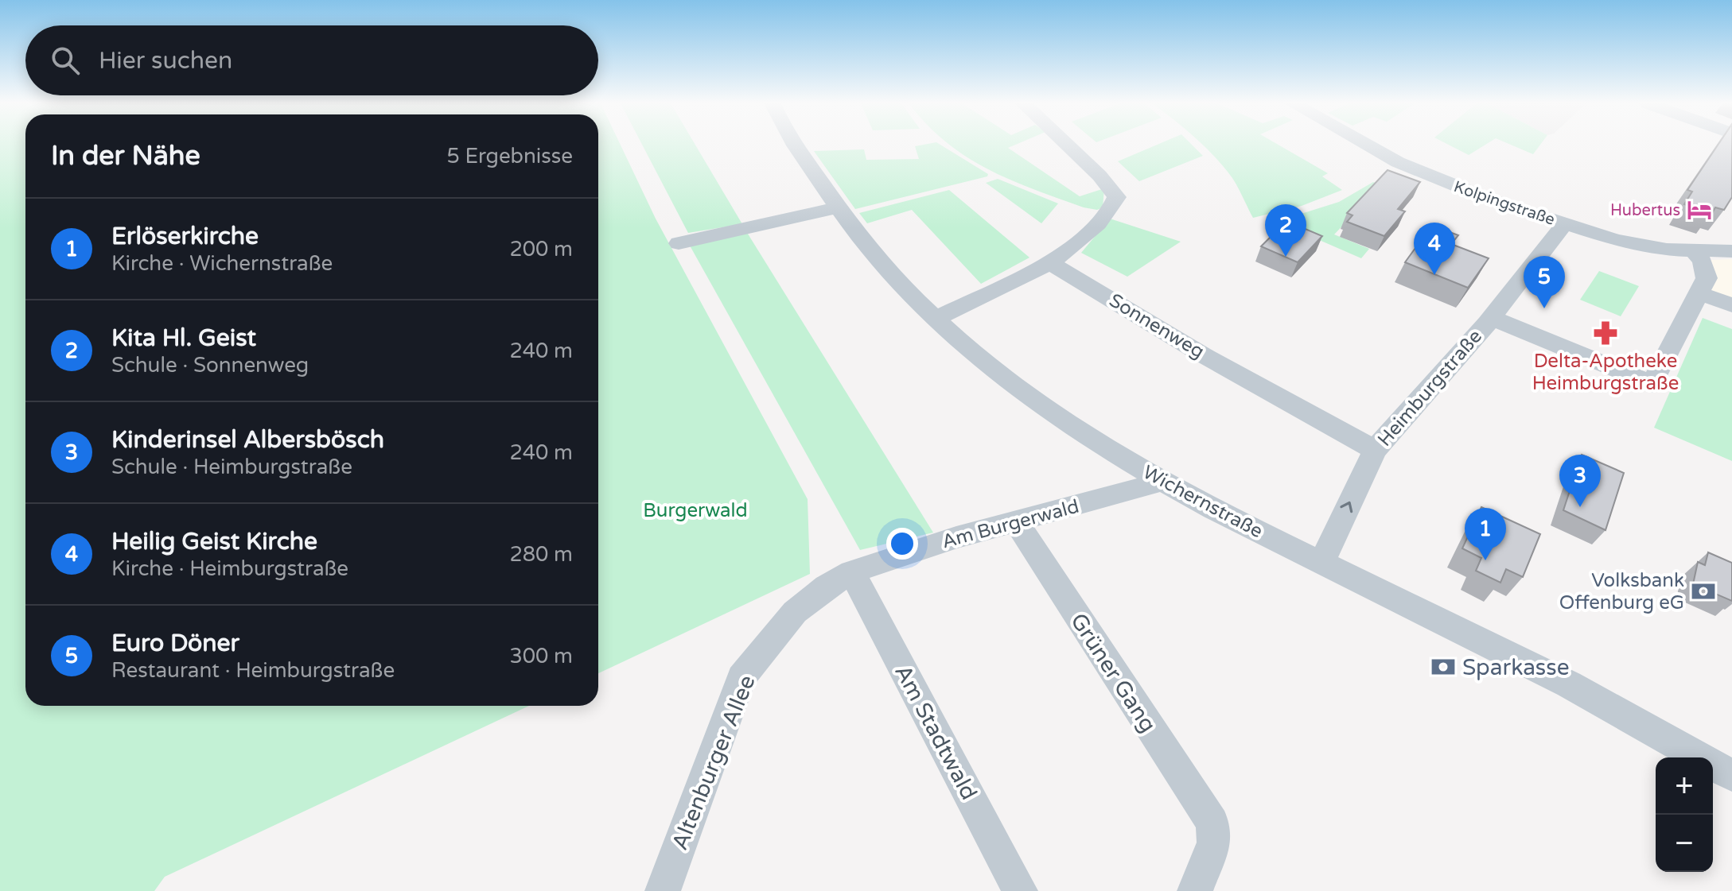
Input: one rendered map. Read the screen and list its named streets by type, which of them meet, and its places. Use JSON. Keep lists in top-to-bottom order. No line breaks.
{"streets":{"street":["Kolpingstraße","Sonnenweg","Heimburgstraße","Wichernstraße","Am Burgerwald","Grüner Gang","Am Stadtwald","Altenburger Allee"]},"crossings":[["Kolpingstraße","Heimburgstraße"],["Sonnenweg","Heimburgstraße"],["Heimburgstraße","Wichernstraße"],["Wichernstraße","Am Burgerwald"],["Am Burgerwald","Grüner Gang"],["Am Burgerwald","Am Stadtwald"],["Am Burgerwald","Altenburger Allee"],["Am Stadtwald","Altenburger Allee"]],"parks":["Burgerwald"],"places":{"hotel":["Hubertus"],"pharmacy":["Delta-Apotheke Heimburgstraße"],"bank":["Volksbank Offenburg eG","Sparkasse"]},"page":{"search":"Hier suchen","heading":["In der Nähe","5 Ergebnisse"],"list":[{"mark":"1","name":"Erlöserkirche","note":"Kirche · Wichernstraße","value":"200 m"},{"mark":"2","name":"Kita Hl. Geist","note":"Schule · Sonnenweg","value":"240 m"},{"mark":"3","name":"Kinderinsel Albersbösch","note":"Schule · Heimburgstraße","value":"240 m"},{"mark":"4","name":"Heilig Geist Kirche","note":"Kirche · Heimburgstraße","value":"280 m"},{"mark":"5","name":"Euro Döner","note":"Restaurant · Heimburgstraße","value":"300 m"}],"pins":["2","4","5","3","1"],"map_buttons":["+","−"]}}
